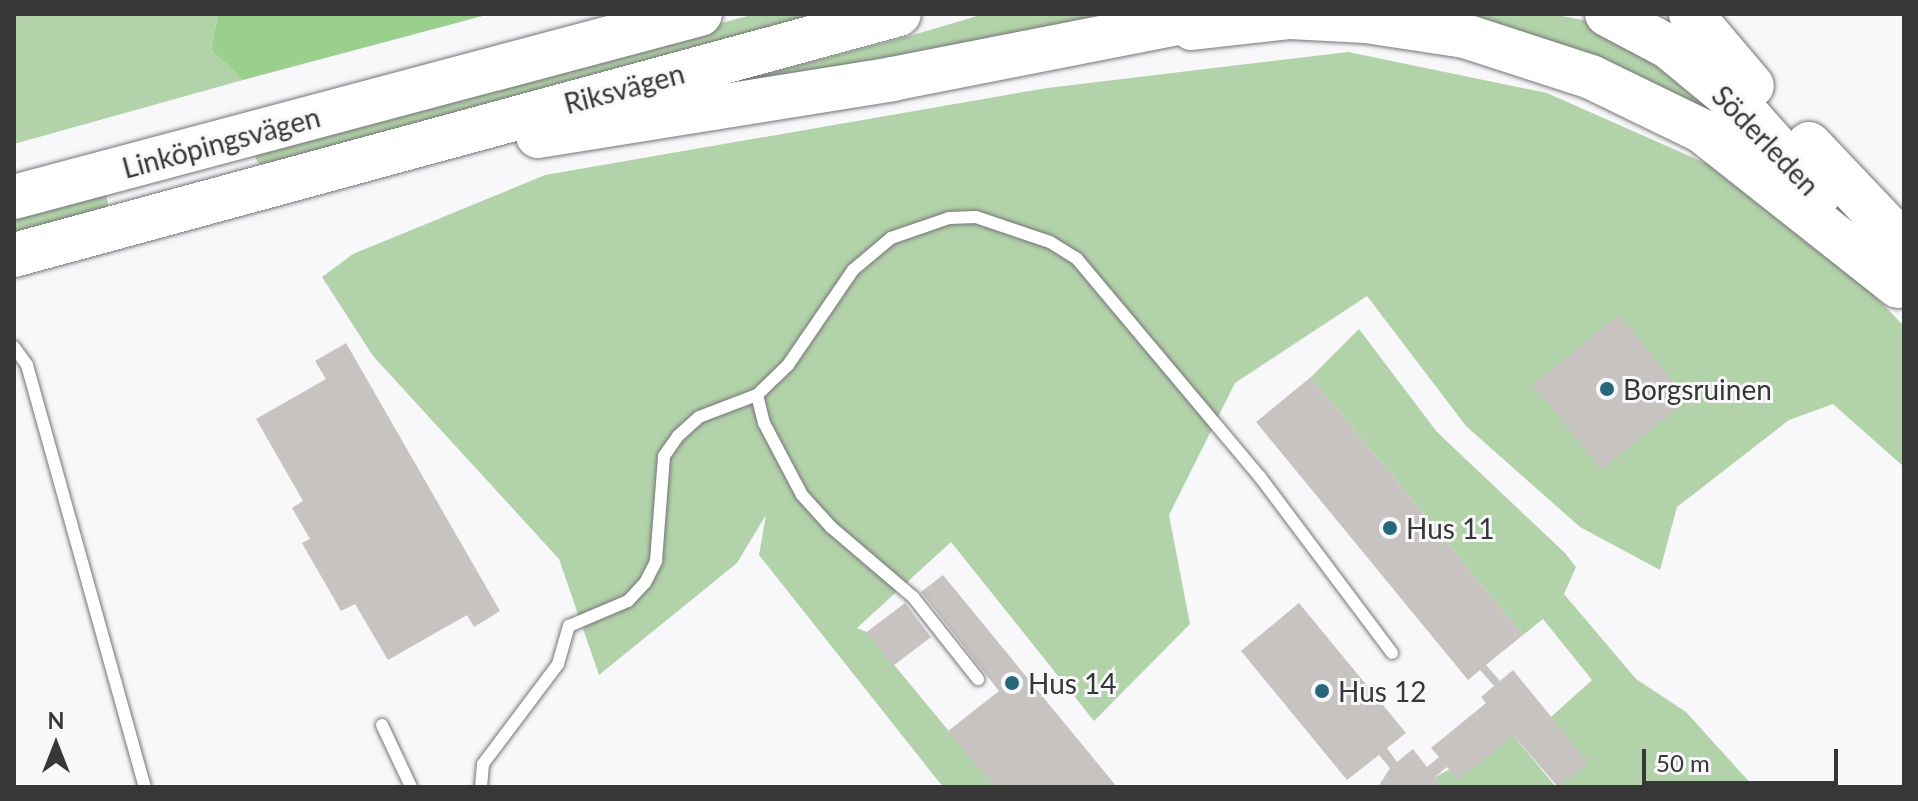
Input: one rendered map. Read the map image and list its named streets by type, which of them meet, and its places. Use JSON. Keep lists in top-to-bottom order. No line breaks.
{"streets":{"highway":["Riksvägen","Söderleden","Linköpingsvägen"]},"crossings":[["Riksvägen","Linköpingsvägen"]],"places":["Borgsruinen","Hus 11","Hus 14","Hus 12"],"scale_bar":"50 m","north":"top"}
